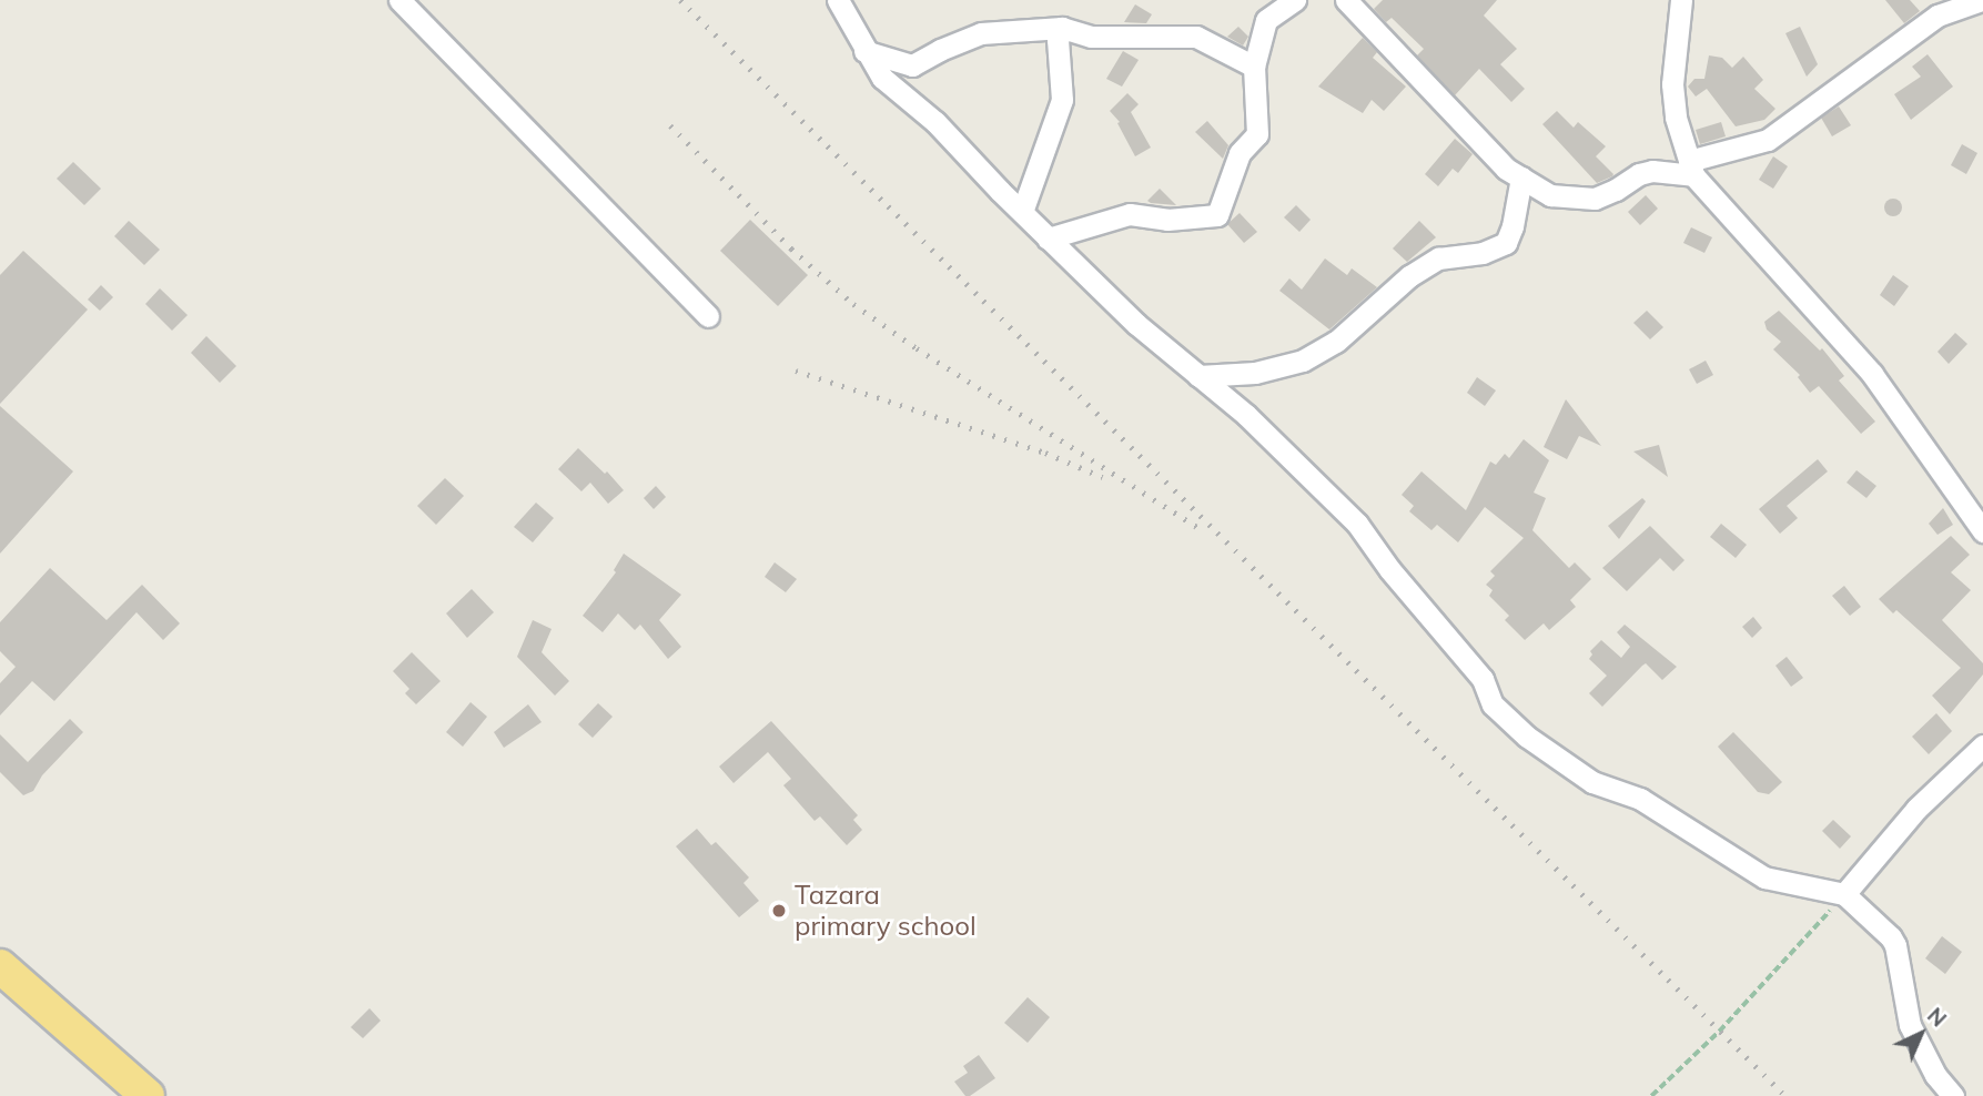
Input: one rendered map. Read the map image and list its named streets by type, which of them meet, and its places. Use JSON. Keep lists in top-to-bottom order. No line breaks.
{"places":["Tazara primary school"],"north":"top right"}
